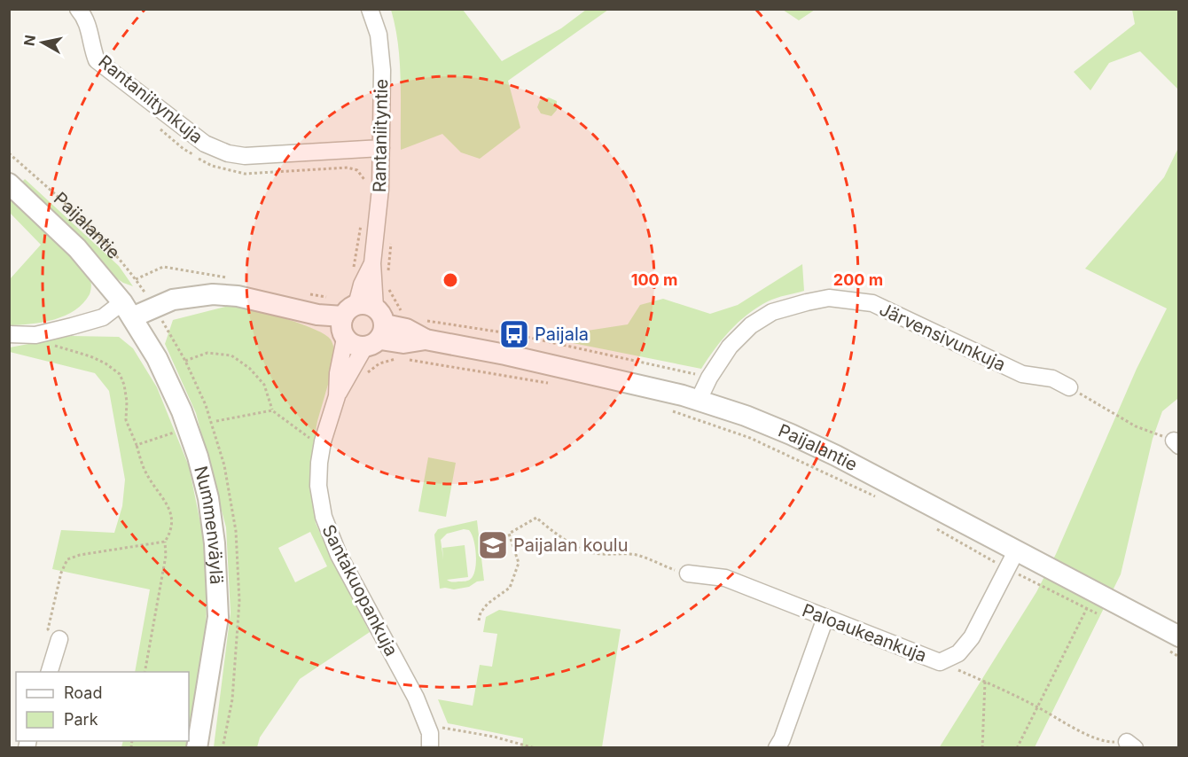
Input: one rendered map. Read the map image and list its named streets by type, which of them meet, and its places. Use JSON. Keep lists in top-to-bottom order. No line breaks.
{"streets":{"street":["Rantaniitynkuja","Rantaniityntie","Paijalantie","Järvensivunkuja","Nummenväylä","Santakuopankuja","Paloaukeankuja"]},"crossings":[["Rantaniitynkuja","Rantaniityntie"],["Rantaniityntie","Paijalantie"],["Rantaniityntie","Santakuopankuja"],["Paijalantie","Järvensivunkuja"],["Paijalantie","Nummenväylä"],["Paijalantie","Santakuopankuja"],["Paijalantie","Paloaukeankuja"]],"places":{"bus stop":["Paijala"],"school or university":["Paijalan koulu"]},"legend":["Road","Park"],"north":"left","rings":["100 m","200 m"]}
